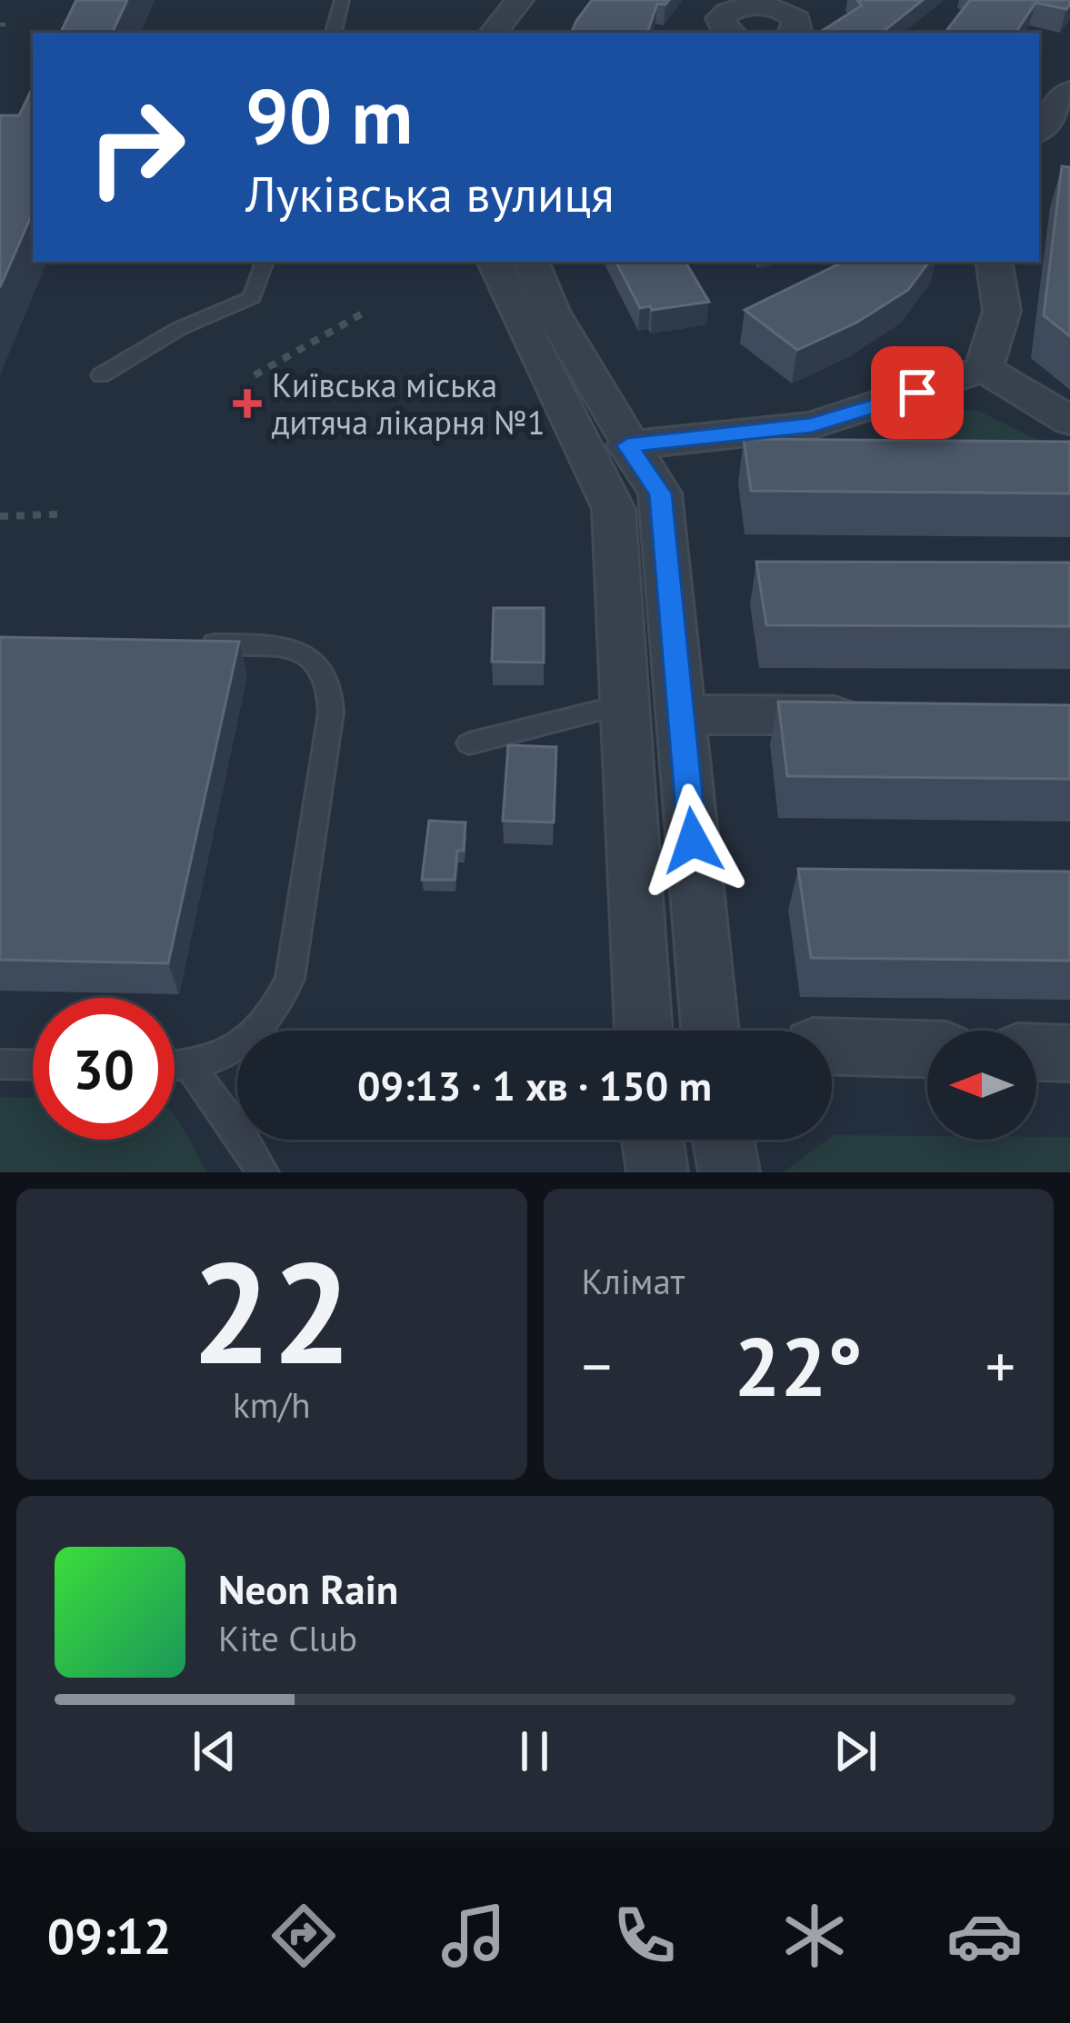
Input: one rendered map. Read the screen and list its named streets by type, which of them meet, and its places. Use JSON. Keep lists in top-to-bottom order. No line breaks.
{"places":{"health":["Київська міська дитяча лікарня №1"]},"north":"left","page":{"turn":["90 m","Луківська вулиця"],"limit":"30","trip":"09:13 · 1 хв · 150 m","tile":[["22","km/h"],"Клімат"],"heat":["−","22°","+"],"song":["Neon Rain","Kite Club"],"tabs":"09:12"}}
